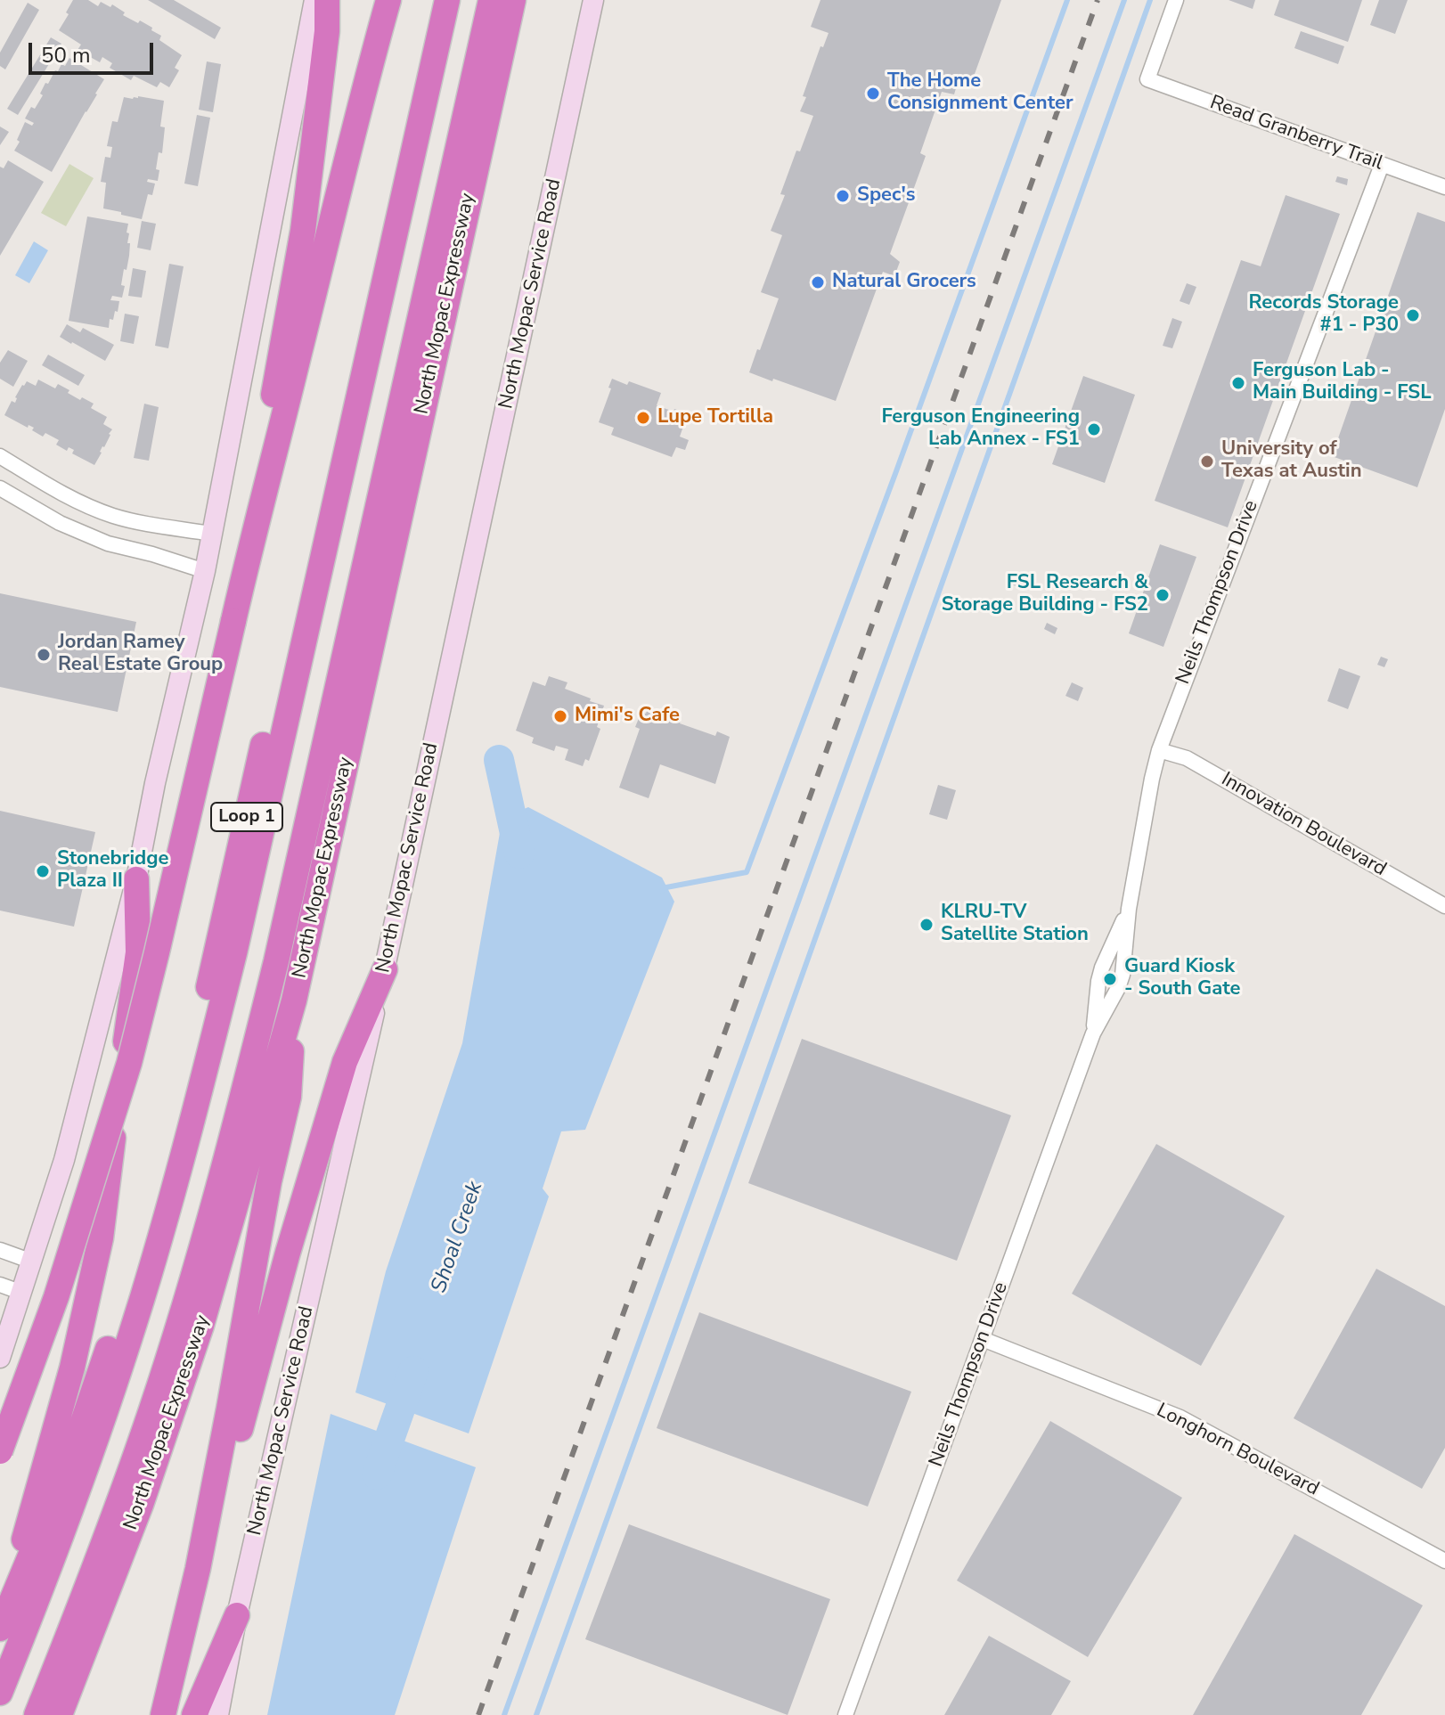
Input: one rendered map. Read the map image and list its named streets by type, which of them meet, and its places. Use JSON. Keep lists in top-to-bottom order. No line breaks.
{"streets":{"highway":["North Mopac Expressway","Loop 1"],"main road":["North Mopac Service Road"],"street":["Read Granberry Trail","Neils Thompson Drive","Innovation Boulevard","Longhorn Boulevard"]},"crossings":[["Read Granberry Trail","Neils Thompson Drive"],["Neils Thompson Drive","Innovation Boulevard"],["Neils Thompson Drive","Longhorn Boulevard"]],"water":["Shoal Creek"],"places":["The Home Consignment Center","Spec's","Natural Grocers","Records Storage #1 - P30","Ferguson Lab - Main Building - FSL","Lupe Tortilla","Ferguson Engineering Lab Annex - FS1","University of Texas at Austin","FSL Research & Storage Building - FS2","Jordan Ramey Real Estate Group","Mimi's Cafe","Stonebridge Plaza II","KLRU-TV Satellite Station","Guard Kiosk - South Gate"],"scale_bar":"50 m"}
